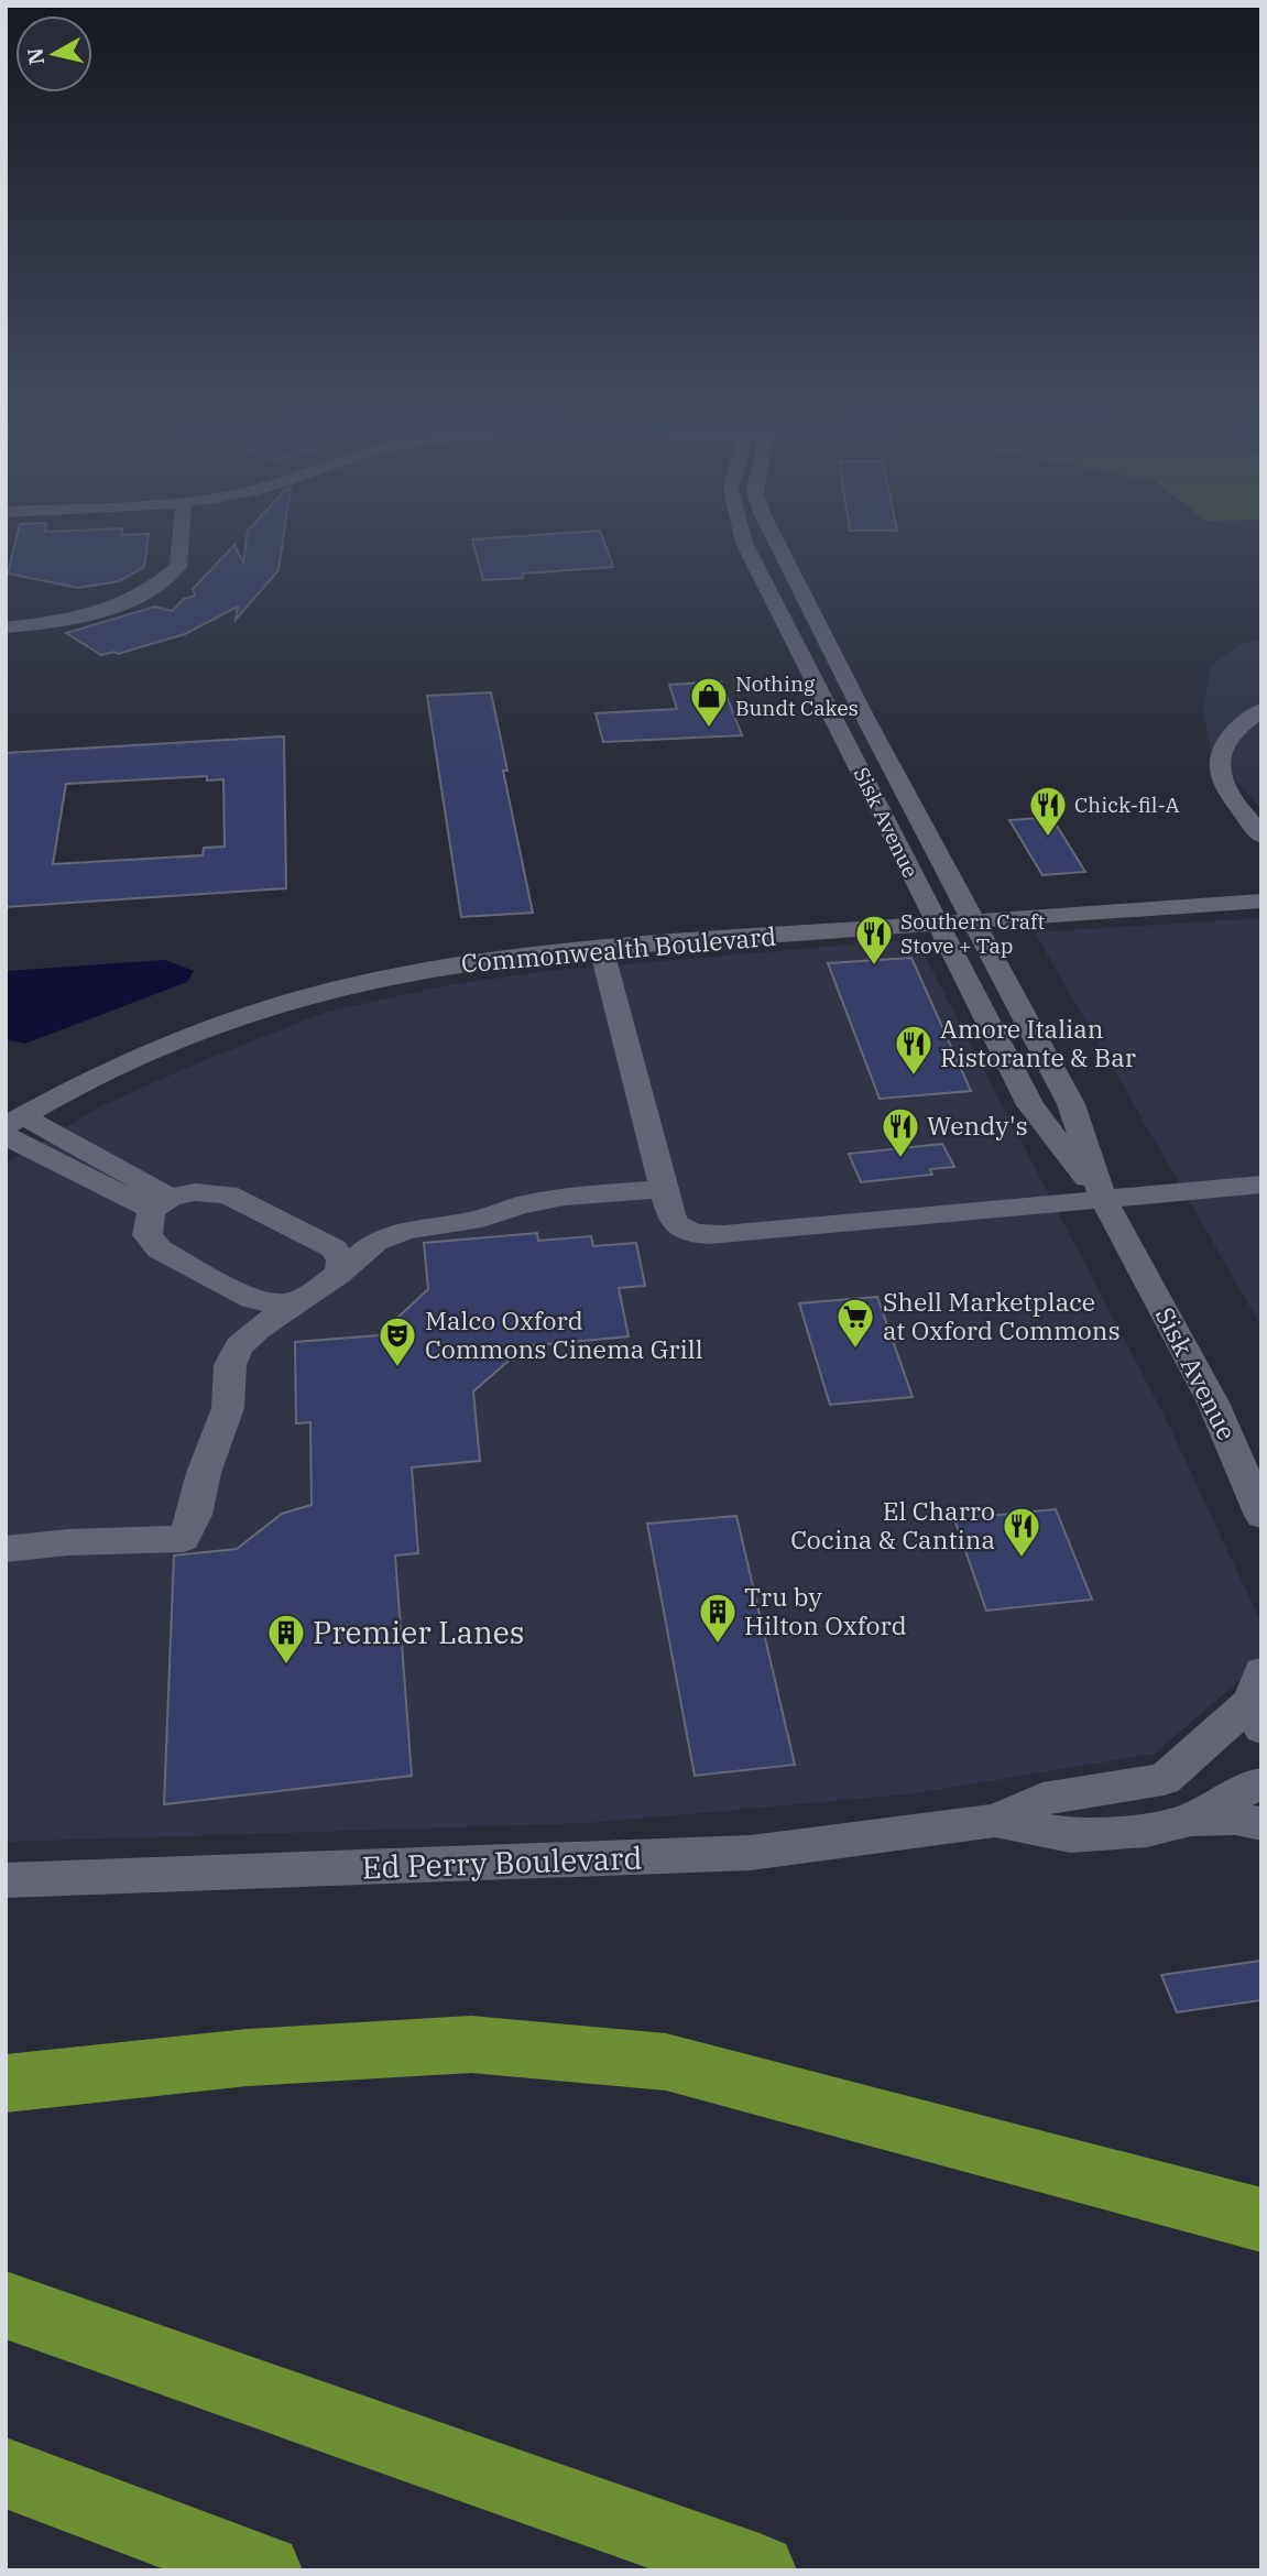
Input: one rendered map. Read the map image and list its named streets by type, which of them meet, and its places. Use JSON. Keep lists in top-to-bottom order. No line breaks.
{"streets":{"street":["Sisk Avenue","Commonwealth Boulevard","Ed Perry Boulevard"]},"crossings":[["Sisk Avenue","Commonwealth Boulevard"]],"places":{"shop":["Nothing Bundt Cakes"],"restaurant":["Chick-fil-A","Southern Craft Stove + Tap","Amore Italian Ristorante & Bar","Wendy's","El Charro Cocina & Cantina"],"supermarket":["Shell Marketplace at Oxford Commons"],"theatre":["Malco Oxford Commons Cinema Grill"],"building":["Tru by Hilton Oxford","Premier Lanes"]},"north":"left"}
